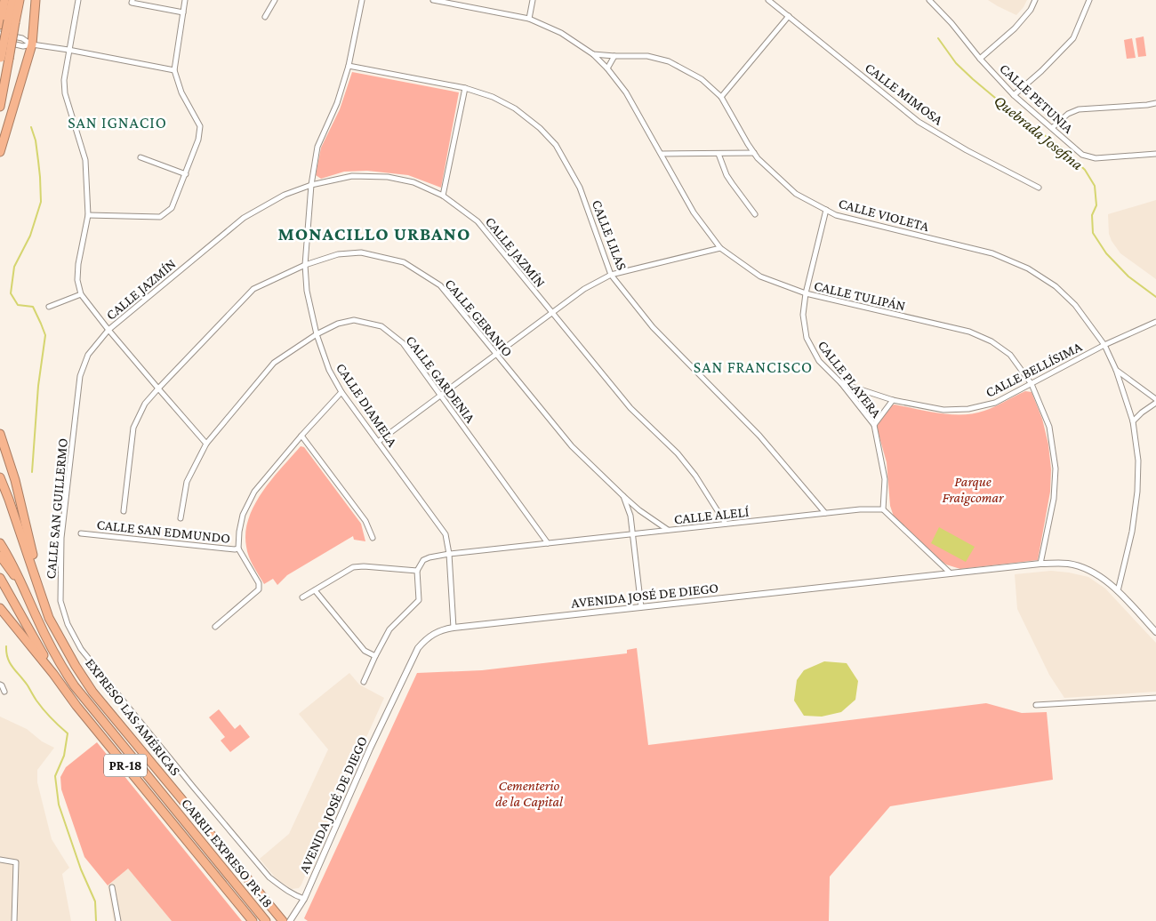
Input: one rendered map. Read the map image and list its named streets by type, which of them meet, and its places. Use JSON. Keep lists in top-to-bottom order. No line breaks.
{"streets":{"highway":["EXPRESO LAS AMÉRICAS","PR-18","CARRIL EXPRESO PR-18"],"street":["CALLE MIMOSA","CALLE PETUNIA","CALLE VIOLETA","CALLE LILAS","CALLE JAZMÍN","CALLE TULIPÁN","CALLE GERANIO","CALLE BELLÍSIMA","CALLE GARDENIA","CALLE PLAYERA","CALLE DIAMELA","CALLE SAN GUILLERMO","CALLE ALELÍ","CALLE SAN EDMUNDO","AVENIDA JOSÉ DE DIEGO"]},"crossings":[["CALLE VIOLETA","CALLE TULIPÁN"],["CALLE VIOLETA","CALLE BELLÍSIMA"],["CALLE VIOLETA","CALLE PLAYERA"],["CALLE LILAS","CALLE DIAMELA"],["CALLE LILAS","CALLE ALELÍ"],["CALLE JAZMÍN","CALLE DIAMELA"],["CALLE JAZMÍN","CALLE SAN GUILLERMO"],["CALLE JAZMÍN","CALLE ALELÍ"],["CALLE TULIPÁN","CALLE BELLÍSIMA"],["CALLE TULIPÁN","CALLE PLAYERA"],["CALLE TULIPÁN","AVENIDA JOSÉ DE DIEGO"],["CALLE GERANIO","CALLE DIAMELA"],["CALLE GERANIO","CALLE ALELÍ"],["CALLE GERANIO","AVENIDA JOSÉ DE DIEGO"],["CALLE BELLÍSIMA","CALLE PLAYERA"],["CALLE GARDENIA","CALLE DIAMELA"],["CALLE GARDENIA","CALLE ALELÍ"],["CALLE PLAYERA","CALLE ALELÍ"],["CALLE DIAMELA","CALLE ALELÍ"],["CALLE DIAMELA","CALLE SAN EDMUNDO"],["CALLE DIAMELA","AVENIDA JOSÉ DE DIEGO"],["CALLE SAN GUILLERMO","AVENIDA JOSÉ DE DIEGO"]],"districts":["SAN IGNACIO","MONACILLO URBANO","SAN FRANCISCO"],"water":["Quebrada Josefina"],"parks":["Parque Fraigcomar","Cementerio de la Capital"]}
